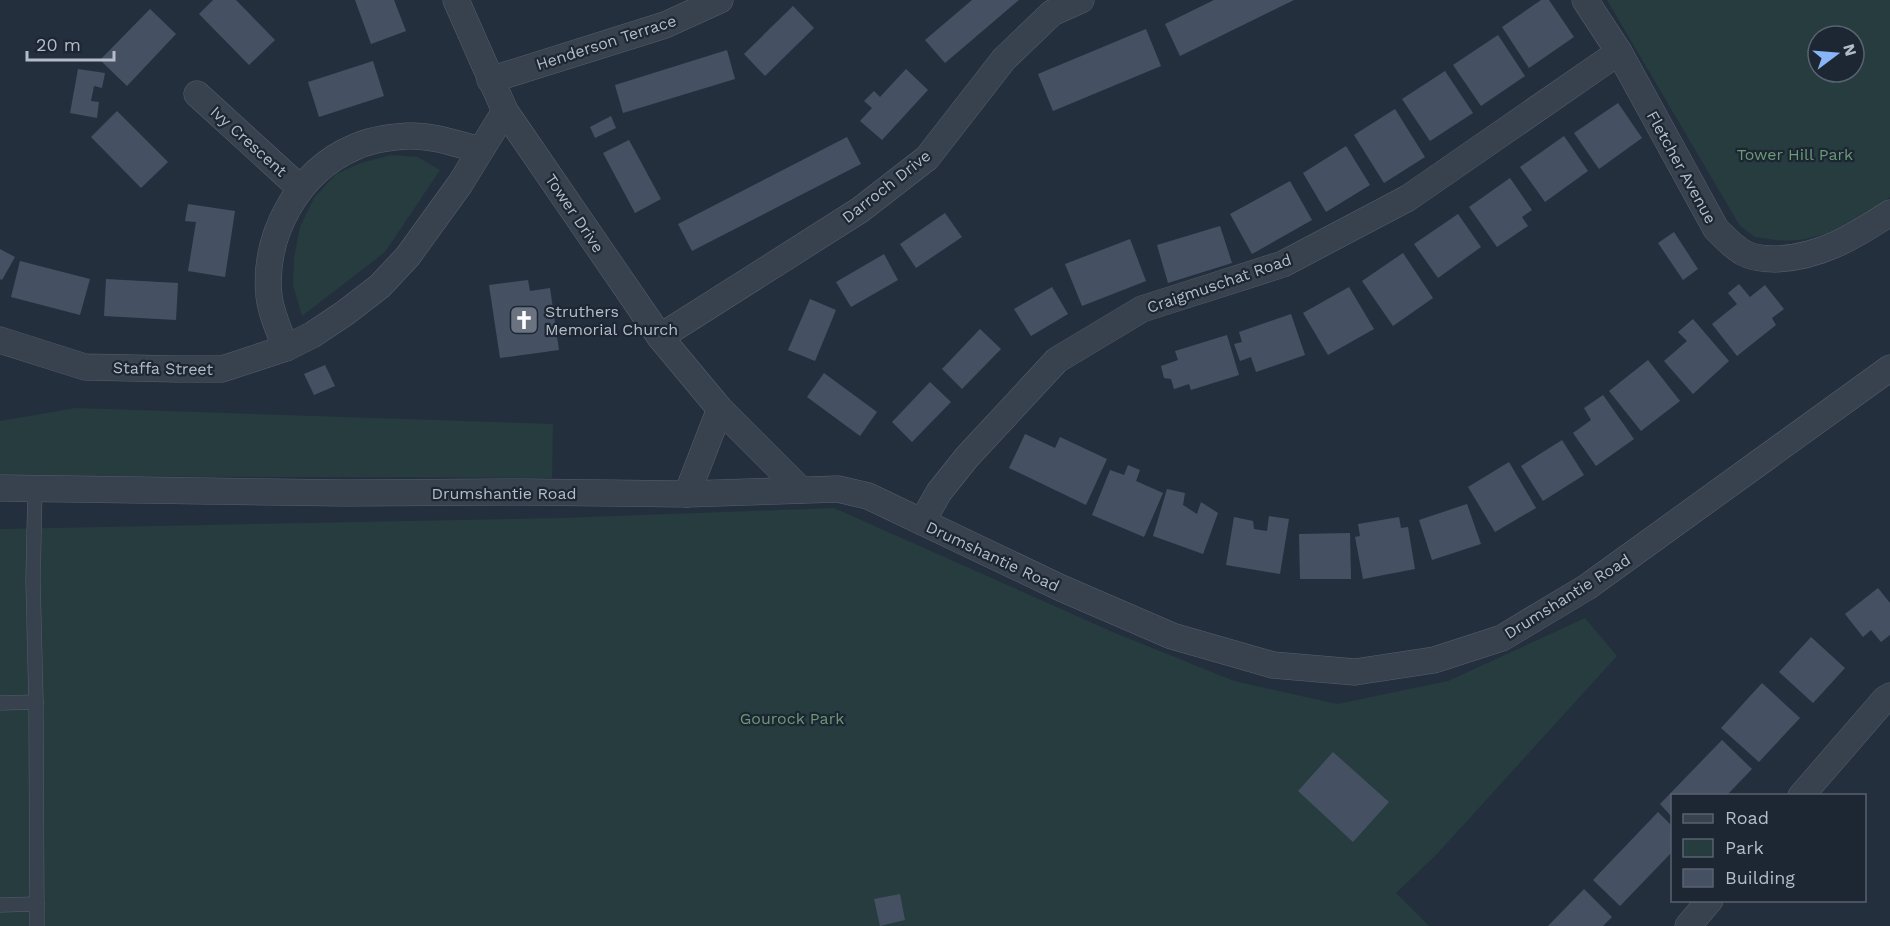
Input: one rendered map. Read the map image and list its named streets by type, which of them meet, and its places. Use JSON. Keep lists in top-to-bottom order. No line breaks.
{"streets":{"street":["Henderson Terrace","Ivy Crescent","Fletcher Avenue","Darroch Drive","Tower Drive","Craigmuschat Road","Staffa Street","Drumshantie Road"]},"crossings":[["Henderson Terrace","Tower Drive"],["Ivy Crescent","Staffa Street"],["Fletcher Avenue","Craigmuschat Road"],["Darroch Drive","Tower Drive"],["Tower Drive","Staffa Street"],["Tower Drive","Drumshantie Road"],["Craigmuschat Road","Drumshantie Road"]],"parks":["Tower Hill Park","Gourock Park"],"places":{"church":["Struthers Memorial Church"]},"legend":["Road","Park","Building"],"scale_bar":"20 m","north":"right"}
